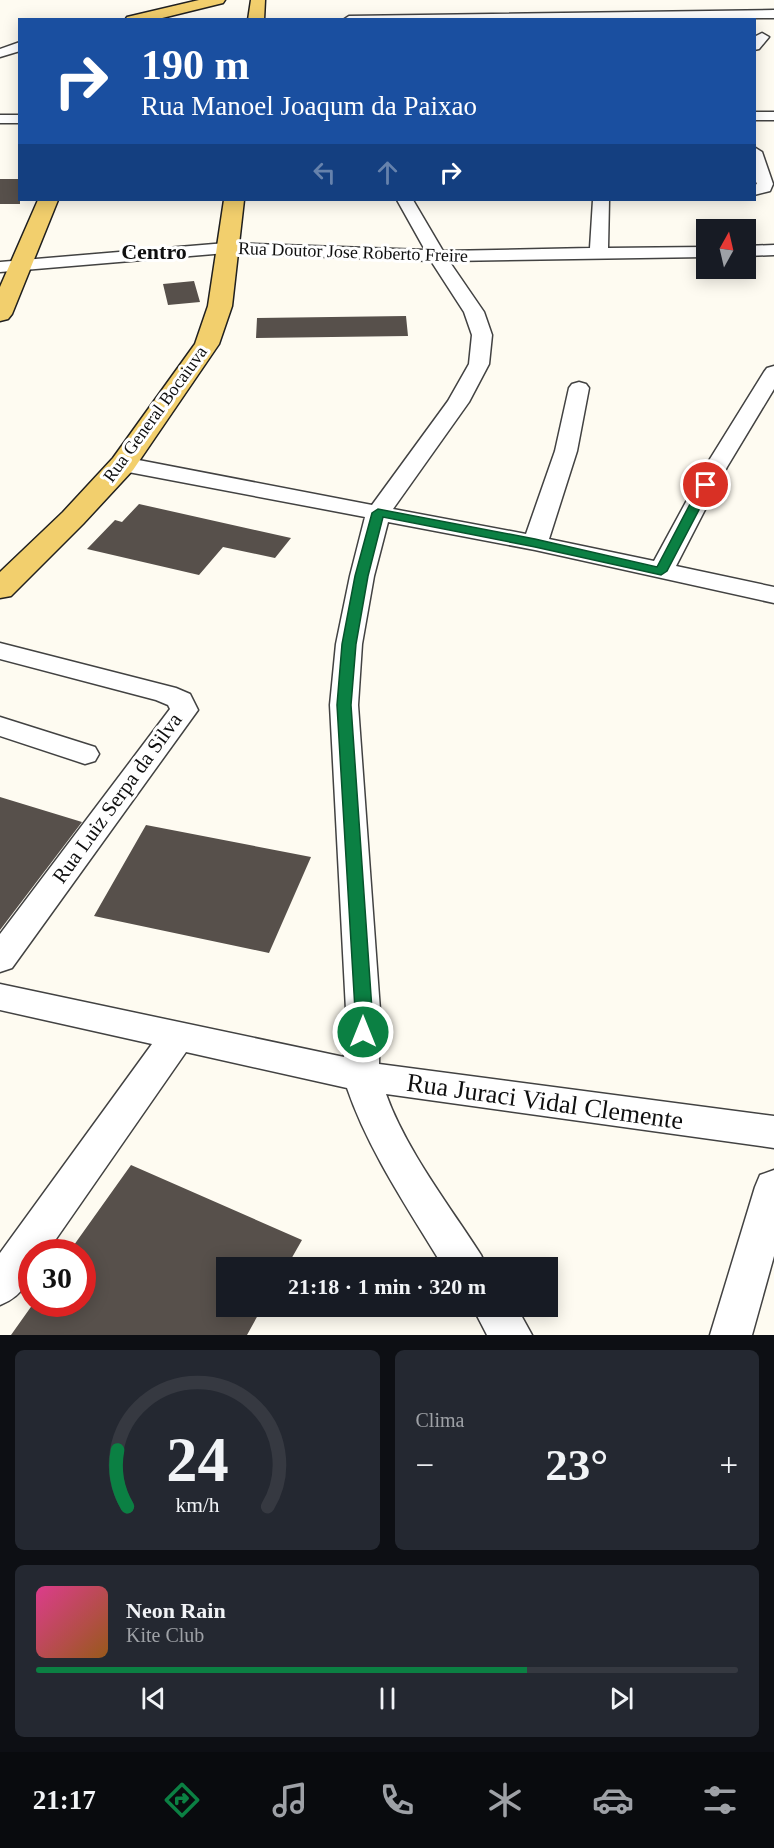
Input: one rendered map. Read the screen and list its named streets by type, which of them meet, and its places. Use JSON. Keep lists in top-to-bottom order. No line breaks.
{"streets":{"main road":["Rua General Bocaiuva"],"street":["Rua Doutor Jose Roberto Freire","Rua Luiz Serpa da Silva","Rua Juraci Vidal Clemente"]},"crossings":[["Rua Doutor Jose Roberto Freire","Rua General Bocaiuva"]],"districts":["Centro"],"north":"top","page":{"turn":["190 m","Rua Manoel Joaqum da Paixao"],"limit":"30","trip":"21:18 · 1 min · 320 m","tile":"Clima","heat":["−","23°","+"],"song":["Neon Rain","Kite Club"],"tabs":"21:17","gauge":["24","km/h"]}}
